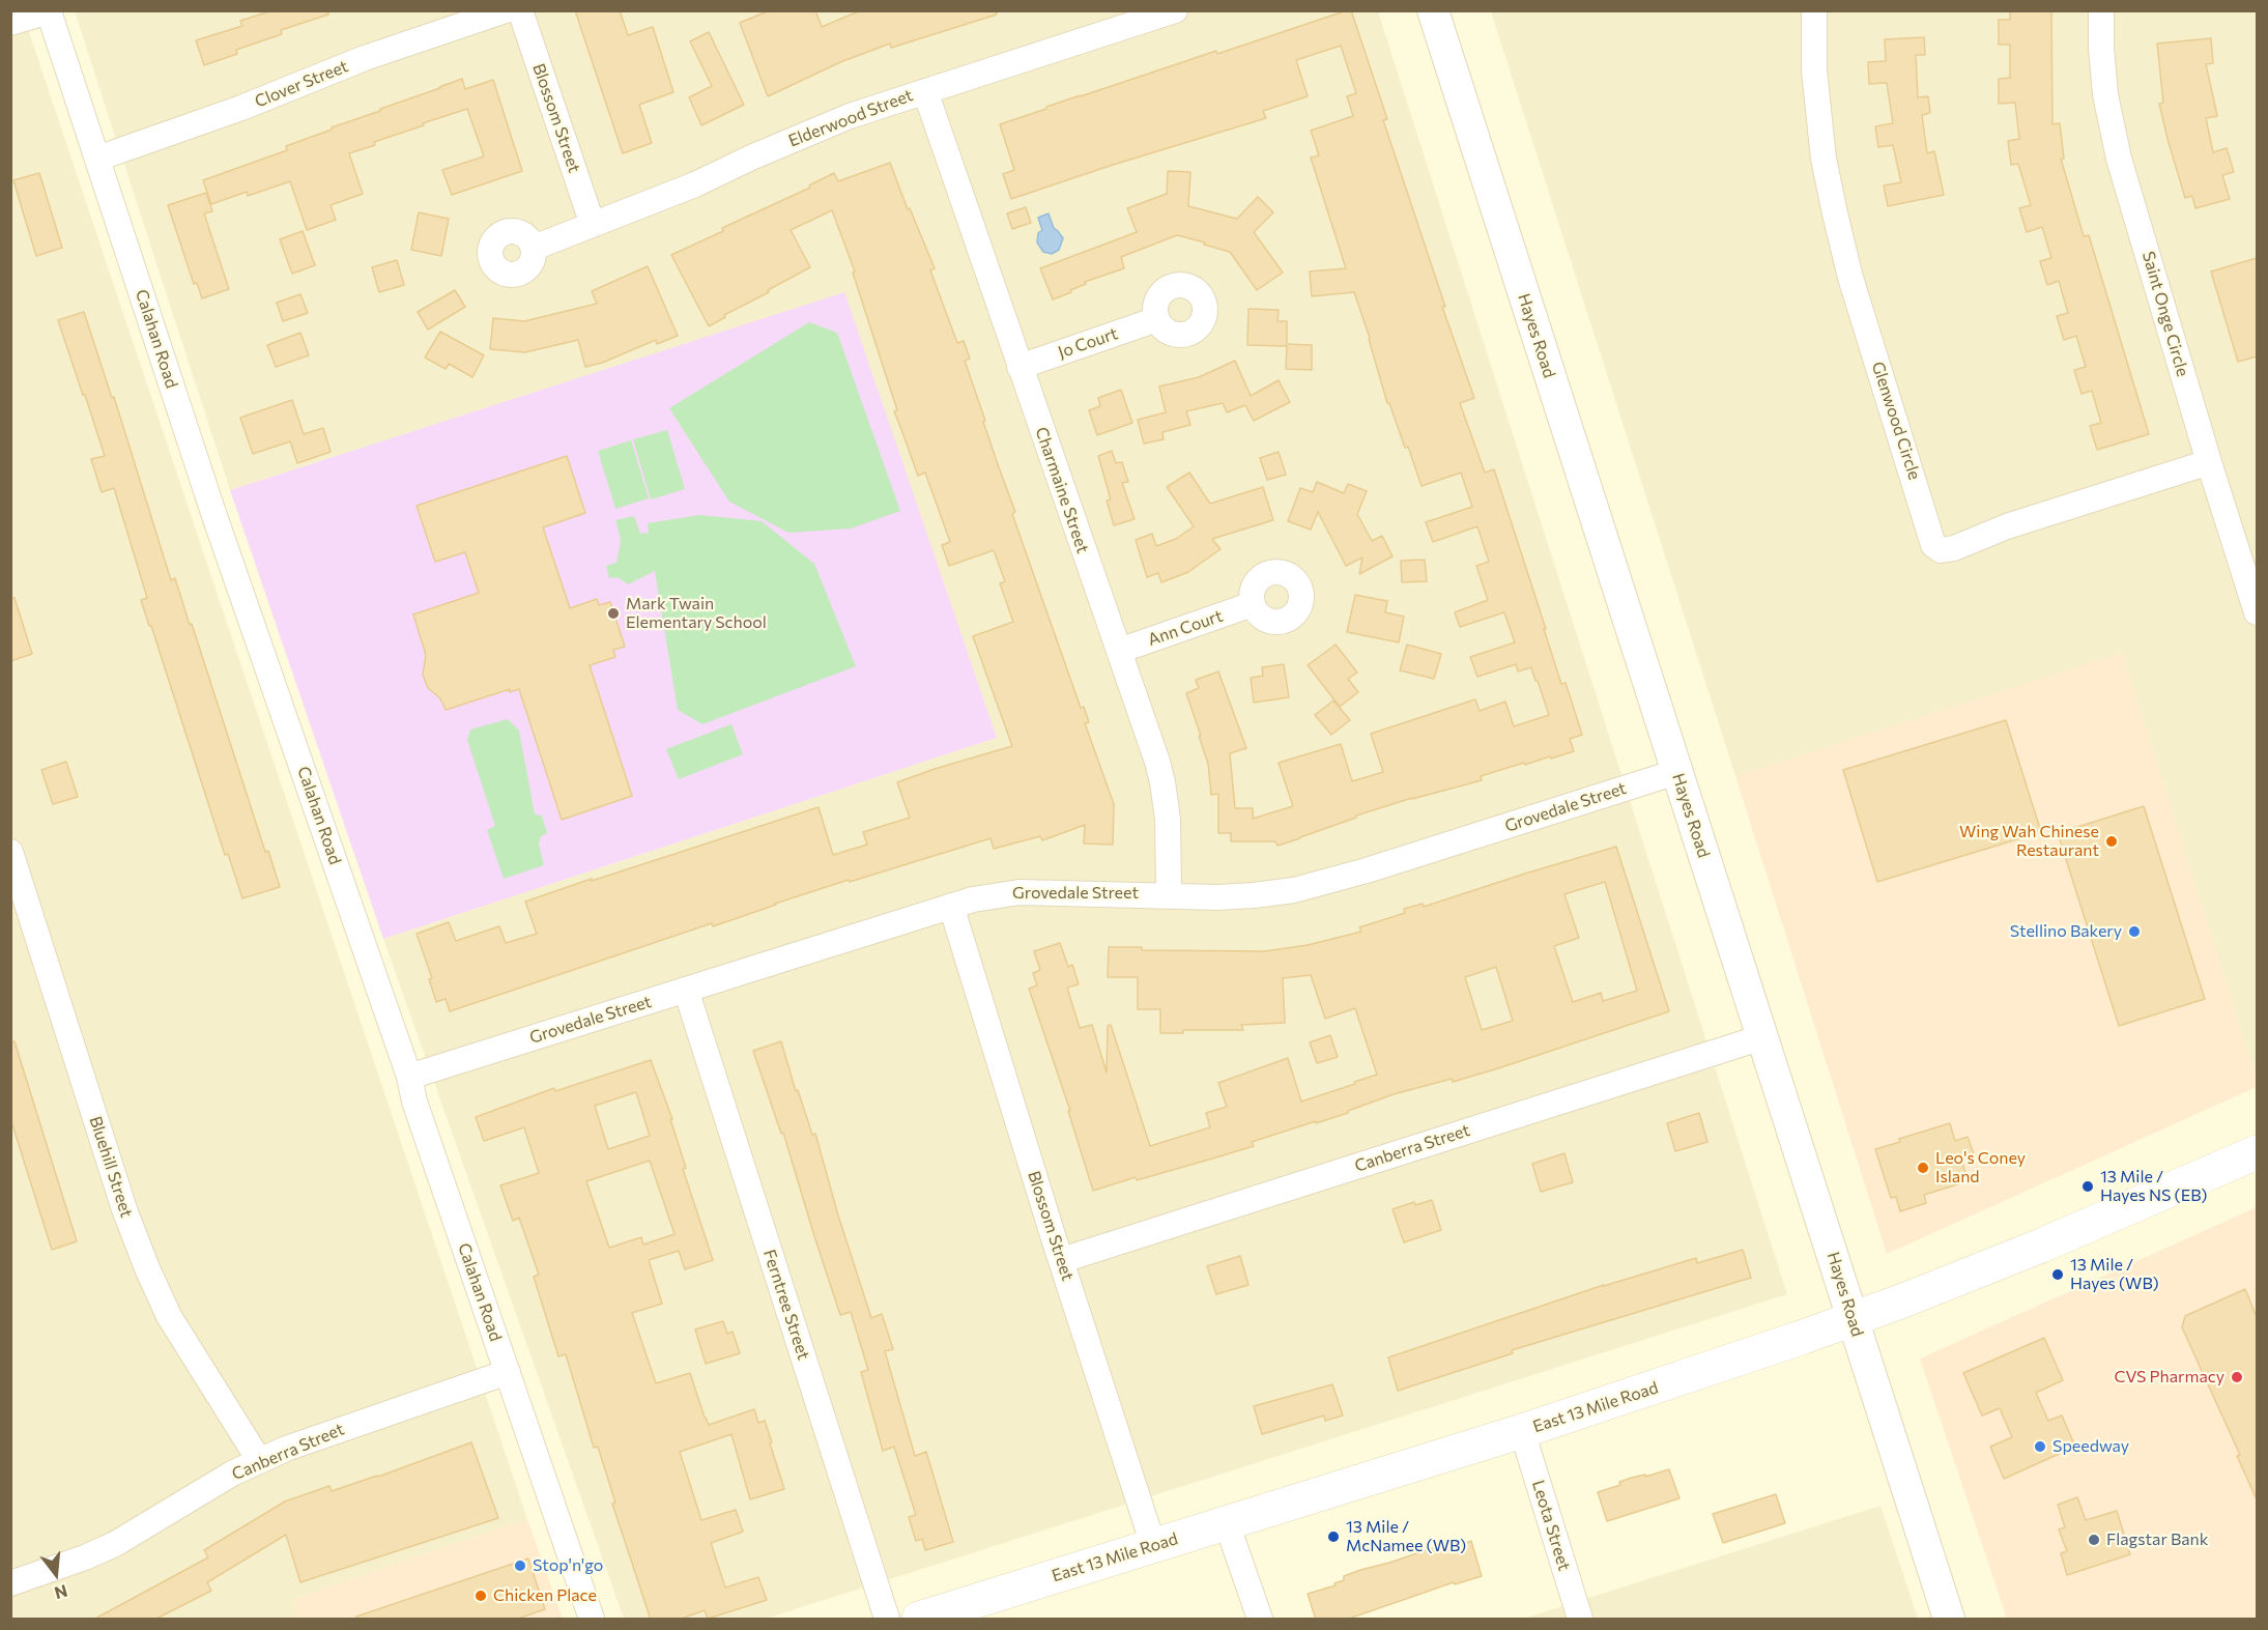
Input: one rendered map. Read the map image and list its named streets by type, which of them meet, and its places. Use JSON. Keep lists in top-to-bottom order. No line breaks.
{"streets":{"main road":["East 13 Mile Road"],"street":["Clover Street","Blossom Street","Elderwood Street","Saint Onge Circle","Hayes Road","Calahan Road","Jo Court","Glenwood Circle","Charmaine Street","Ann Court","Grovedale Street","Canberra Street","Bluehill Street","Ferntree Street","Leota Street"]},"crossings":[["Clover Street","Calahan Road"],["Blossom Street","Elderwood Street"],["Blossom Street","Grovedale Street"],["Blossom Street","Canberra Street"],["Blossom Street","East 13 Mile Road"],["Elderwood Street","Charmaine Street"],["Saint Onge Circle","Glenwood Circle"],["Hayes Road","Grovedale Street"],["Hayes Road","Canberra Street"],["Hayes Road","East 13 Mile Road"],["Calahan Road","Grovedale Street"],["Calahan Road","Canberra Street"],["Jo Court","Charmaine Street"],["Charmaine Street","Ann Court"],["Charmaine Street","Grovedale Street"],["Grovedale Street","Ferntree Street"],["Canberra Street","Bluehill Street"],["East 13 Mile Road","Leota Street"]],"places":["Mark Twain Elementary School","Wing Wah Chinese Restaurant","Stellino Bakery","Leo's Coney Island","13 Mile / Hayes NS (EB)","13 Mile / Hayes (WB)","CVS Pharmacy","Speedway","13 Mile / McNamee (WB)","Flagstar Bank","Stop'n'go","Chicken Place"],"north":"bottom"}
